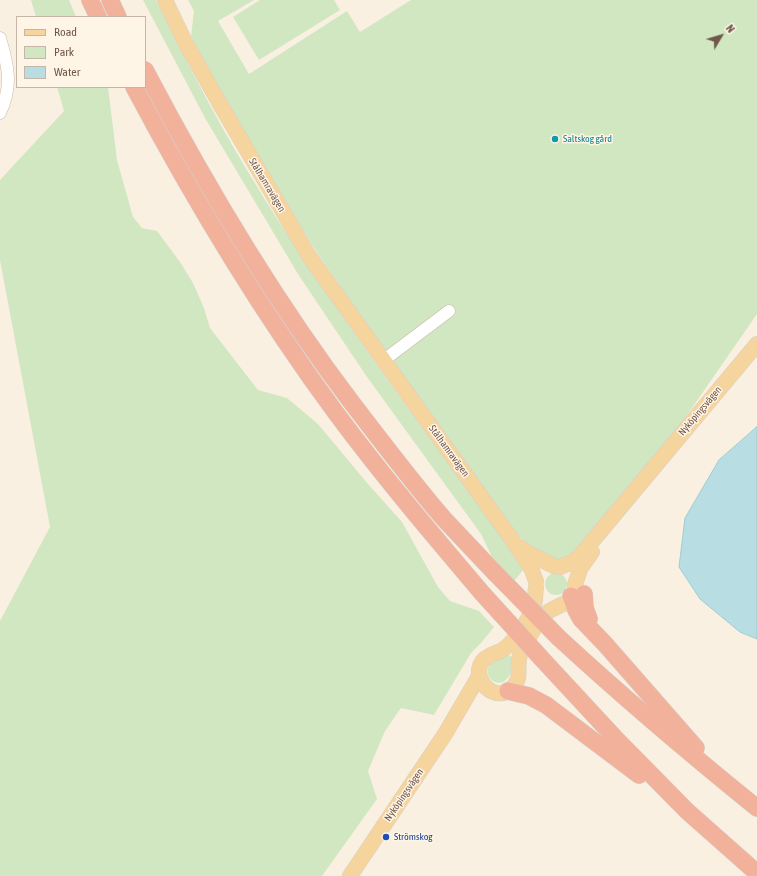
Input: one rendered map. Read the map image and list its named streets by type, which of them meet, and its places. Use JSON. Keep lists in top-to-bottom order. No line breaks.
{"streets":{"main road":["Stålhamravägen","Nyköpingsvägen"]},"crossings":[["Stålhamravägen","Nyköpingsvägen"]],"places":["Saltskog gård","Strömskog"],"legend":["Road","Park","Water"],"north":"top right"}
